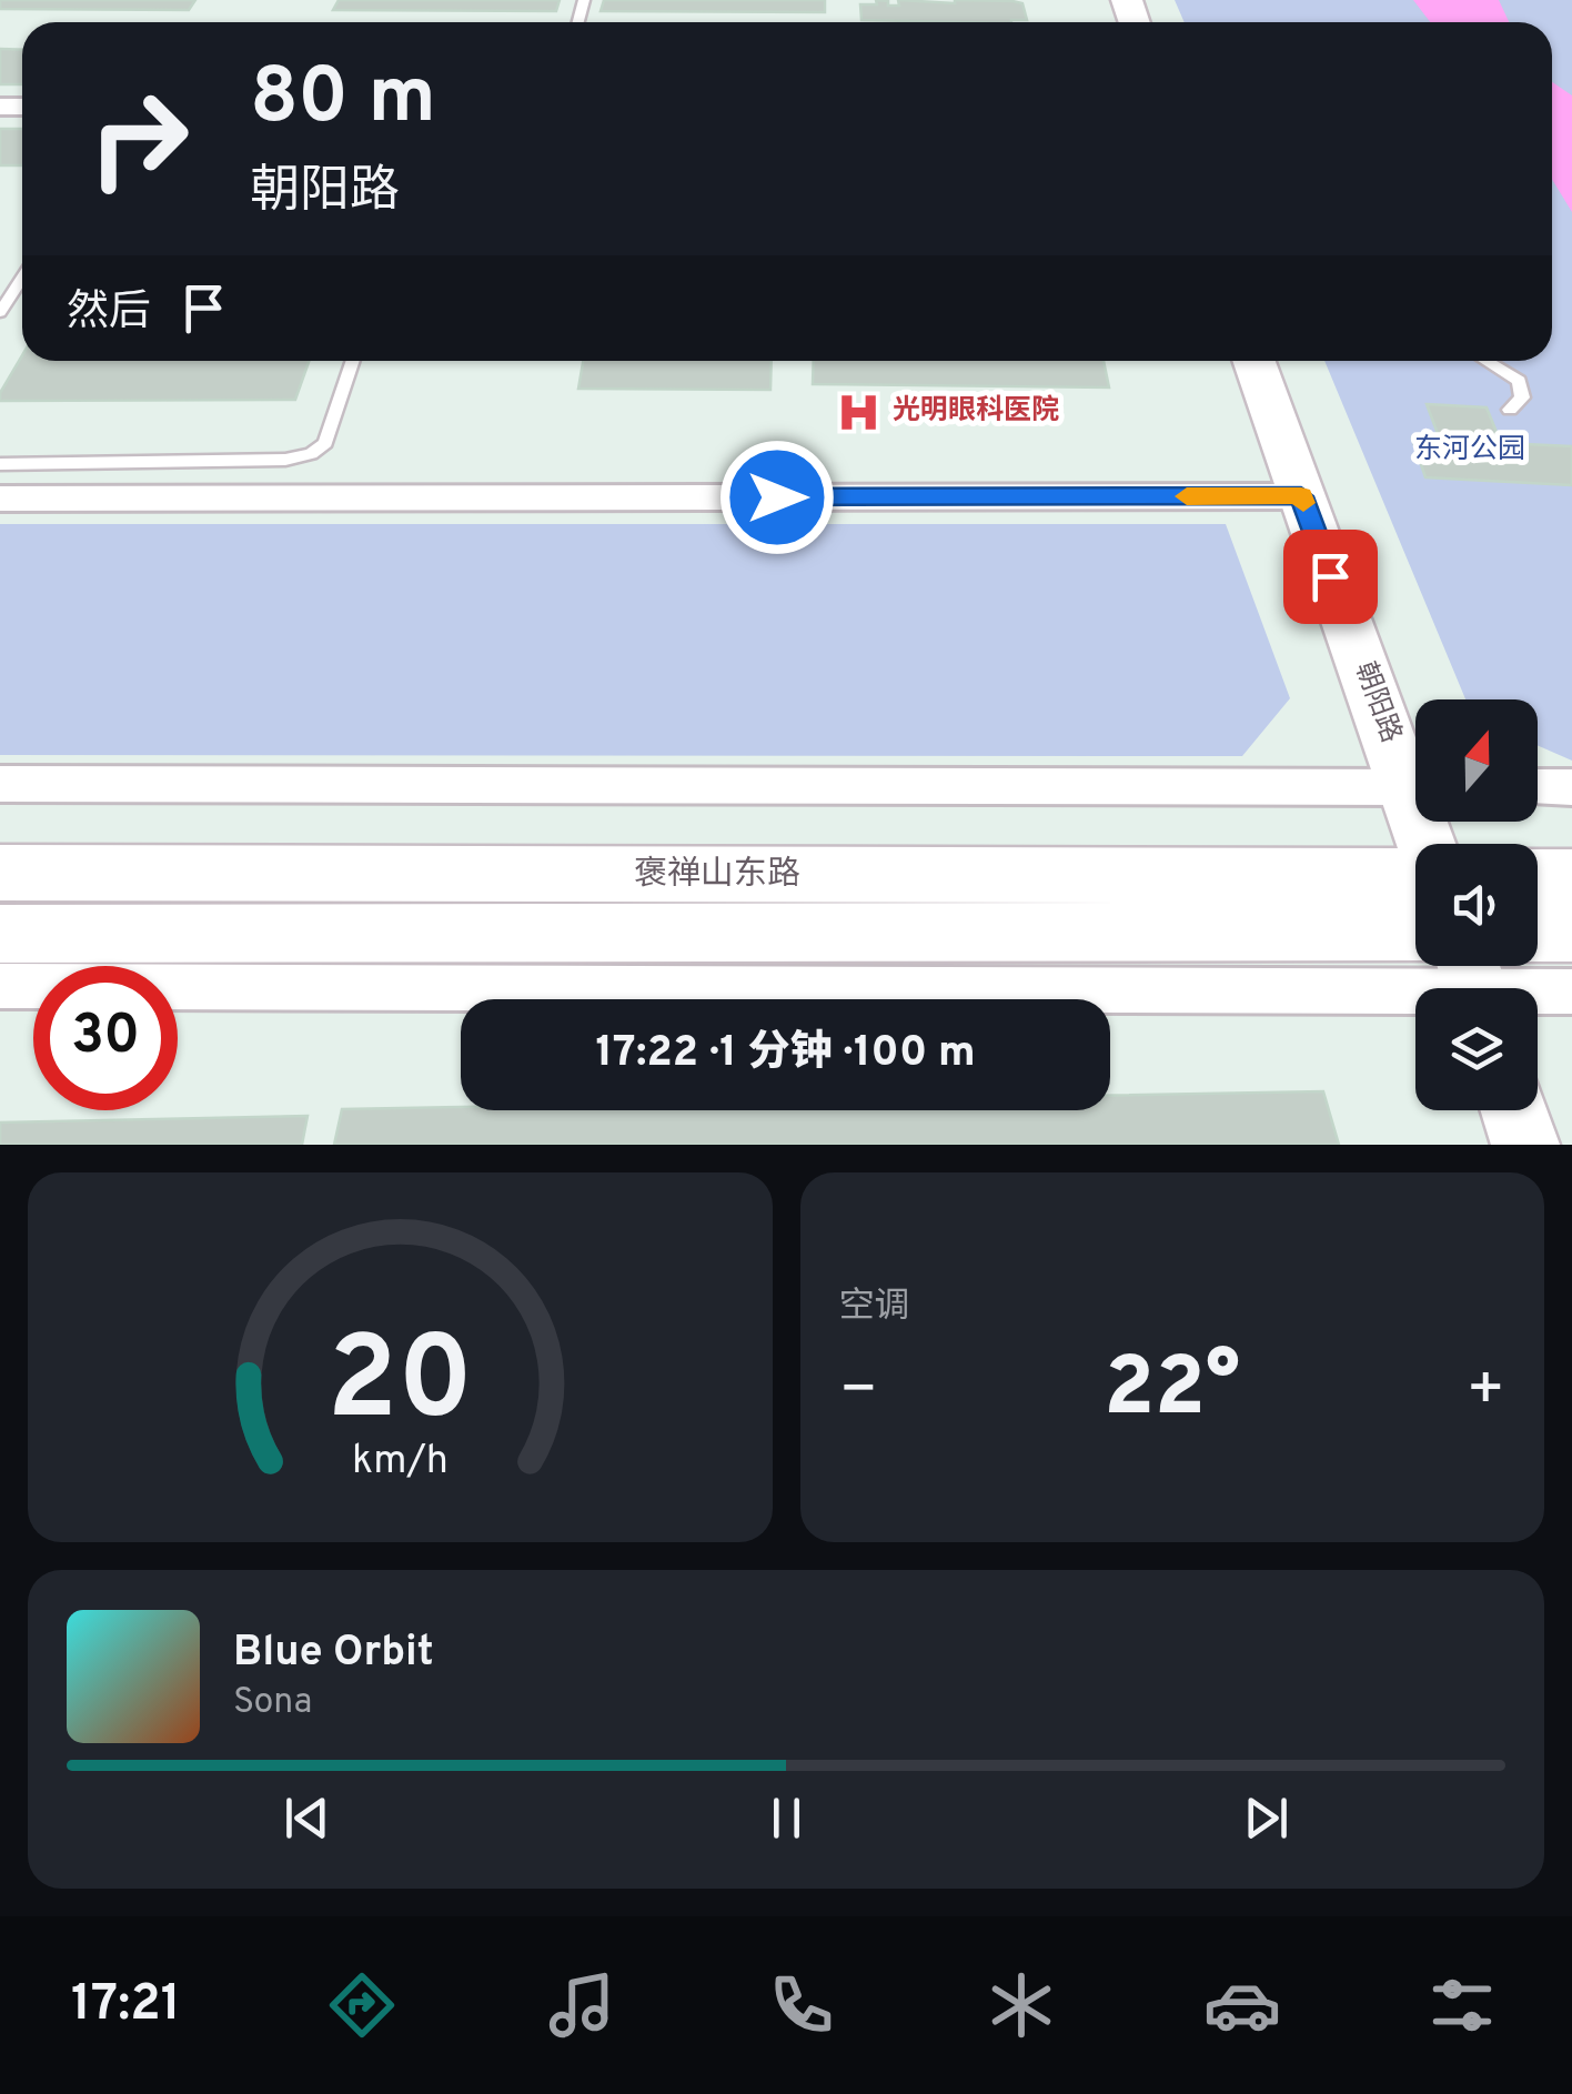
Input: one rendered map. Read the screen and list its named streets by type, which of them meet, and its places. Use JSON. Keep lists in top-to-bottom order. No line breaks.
{"streets":{"main road":["朝阳路","褒禅山东路"]},"parks":["东河公园"],"places":{"hospital":["光明眼科医院"]},"north":"top","page":{"turn":["80 m","朝阳路"],"then":"然后","limit":"30","trip":"17:22 · 1 分钟 · 100 m","tile":"空调","heat":["−","22°","+"],"song":["Blue Orbit","Sona"],"tabs":"17:21","gauge":["20","km/h"]}}
